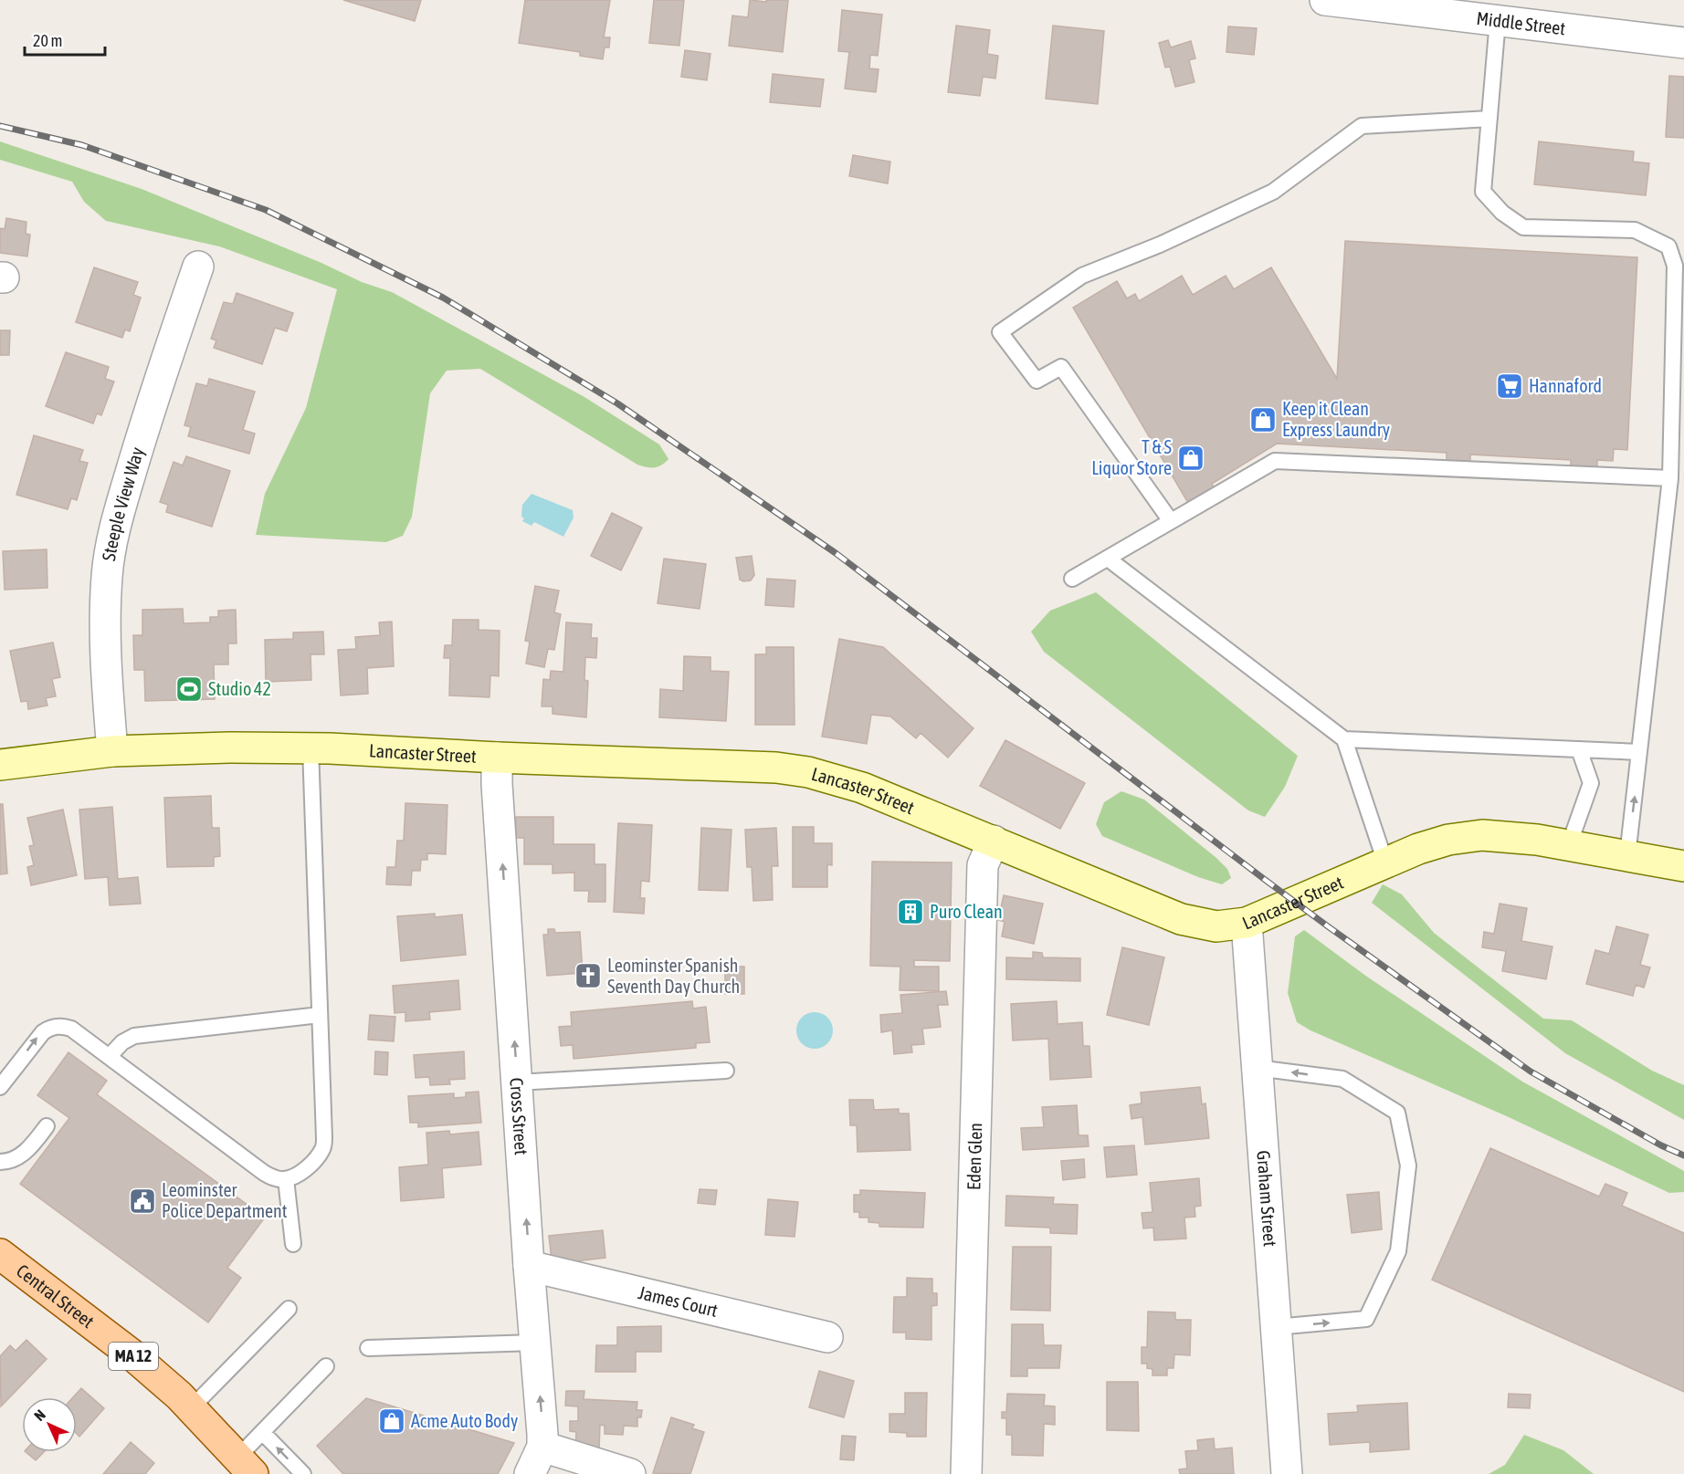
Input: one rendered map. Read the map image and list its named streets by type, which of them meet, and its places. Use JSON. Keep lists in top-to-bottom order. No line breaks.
{"streets":{"main road":["Lancaster Street","Central Street","MA 12"],"street":["Middle Street","Steeple View Way","Cross Street","Eden Glen","Graham Street","James Court"]},"crossings":[["Steeple View Way","Lancaster Street"],["Lancaster Street","Cross Street"],["Lancaster Street","Eden Glen"],["Lancaster Street","Graham Street"],["Cross Street","James Court"]],"one_way":["Cross Street"],"places":{"supermarket":["Hannaford"],"shop":["Keep it Clean Express Laundry","T & S Liquor Store","Acme Auto Body"],"sports":["Studio 42"],"building":["Puro Clean"],"church":["Leominster Spanish Seventh Day Church"],"public building":["Leominster Police Department"]},"scale_bar":"20 m","north":"top left"}
